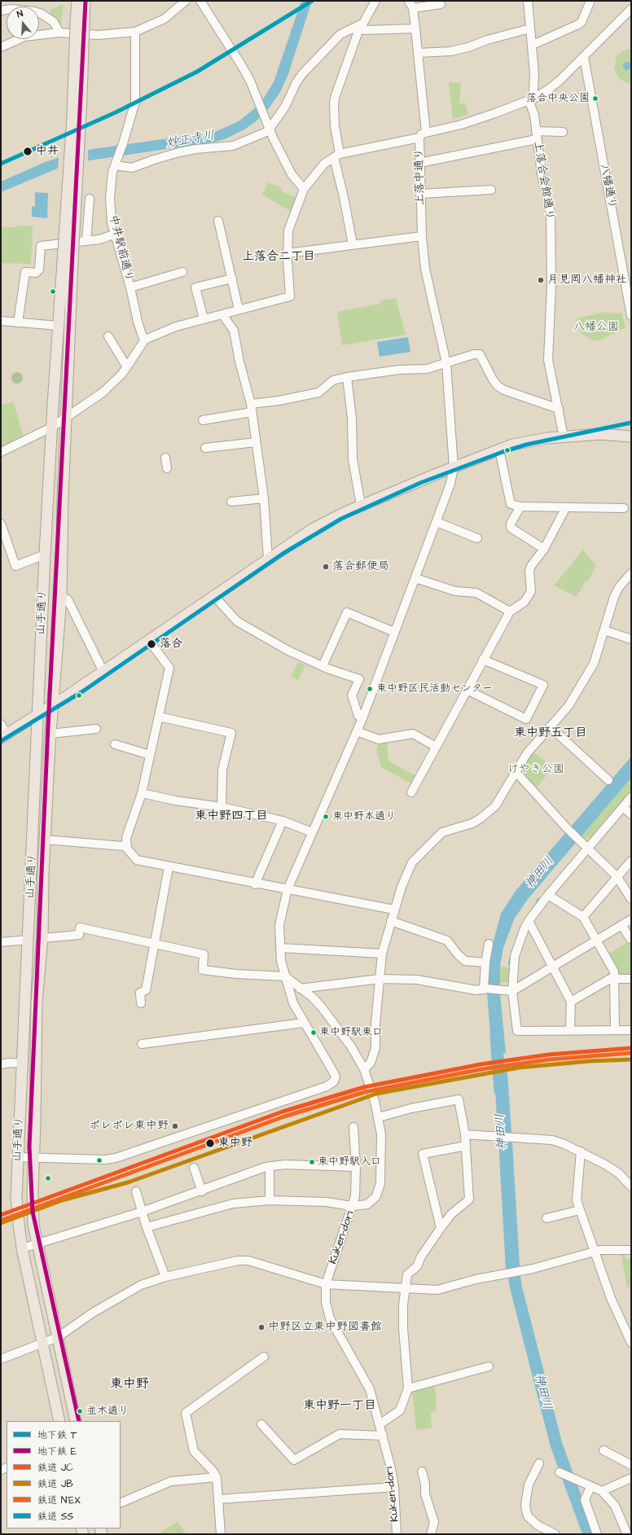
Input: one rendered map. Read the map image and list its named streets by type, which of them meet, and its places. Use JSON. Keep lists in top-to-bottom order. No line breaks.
{"streets":{"main road":["山手通り"],"street":["上落中通り","上落合会館通り","八幡通り","中井駅前通り","Kuken-dori"]},"crossings":[["上落中通り","上落合会館通り"],["上落中通り","八幡通り"],["上落中通り","山手通り"],["上落中通り","Kuken-dori"]],"districts":["上落合二丁目","東中野五丁目","東中野四丁目","東中野","東中野一丁目"],"water":["妙正寺川","神田川"],"parks":["八幡公園","けやき公園"],"places":["落合中央公園","中井","月見岡八幡神社","落合郵便局","落合","東中野区民活動センター","東中野本通り","東中野駅東口","ポレポレ東中野","東中野","東中野駅入口","中野区立東中野図書館","並木通り"],"lines":["metro line E","rail line SS","metro line T","rail line JC","rail line N'EX","rail line JB"],"legend":["地下鉄 T","地下鉄 E","鉄道 JC","鉄道 JB","鉄道 N'EX","鉄道 SS"],"north":"top"}
